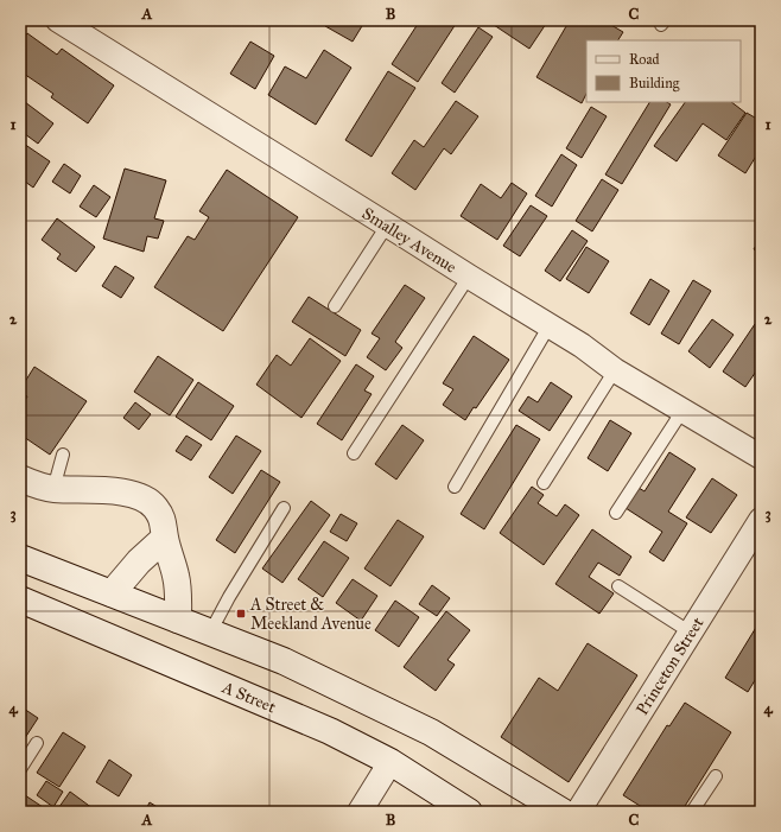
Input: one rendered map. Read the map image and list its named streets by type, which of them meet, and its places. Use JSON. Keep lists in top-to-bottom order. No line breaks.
{"streets":{"main road":["A Street"],"street":["Smalley Avenue","Princeton Street"]},"places":{"transit":["A Street & Meekland Avenue"]},"legend":["Road","Building"],"grid":{"columns":["A","B","C"],"rows":["1","2","3","4"]}}
